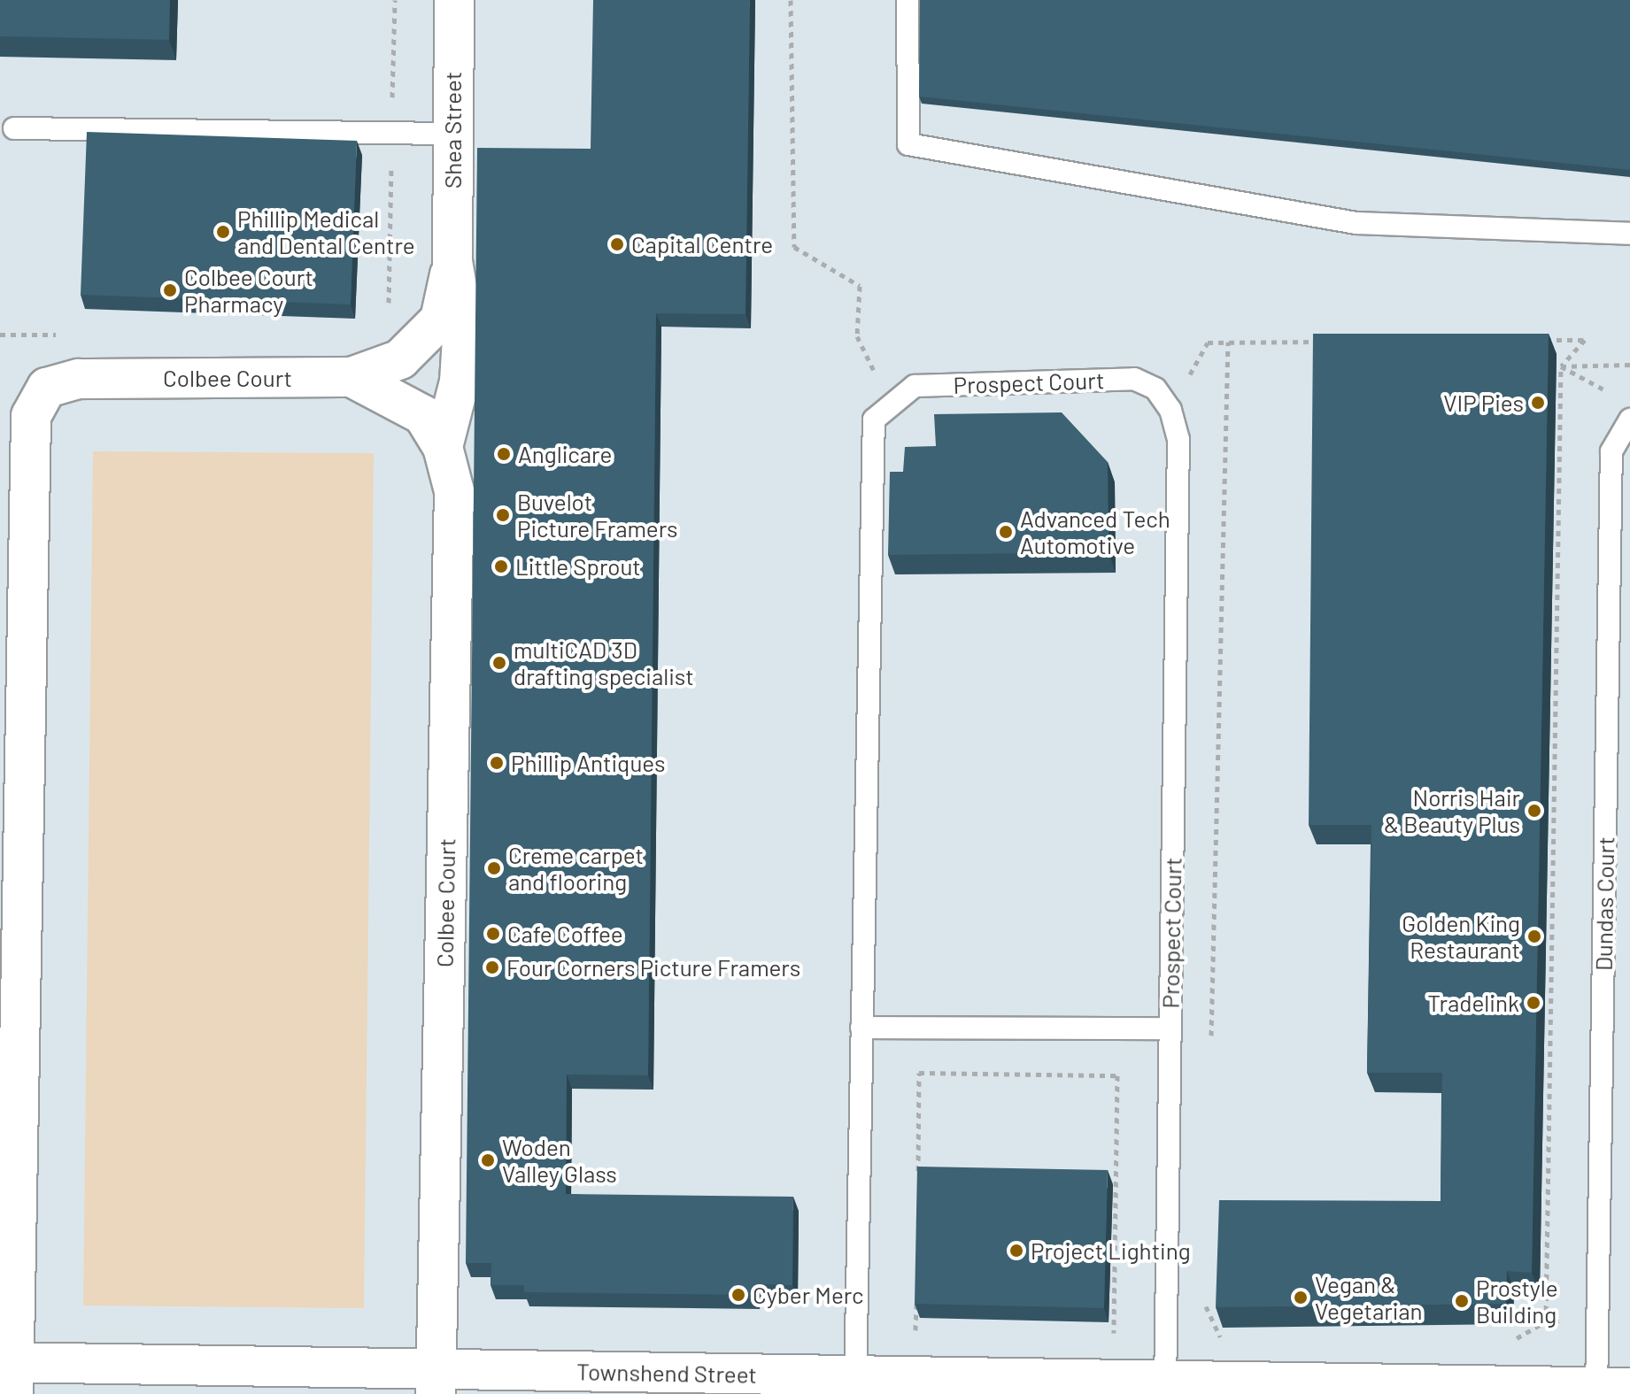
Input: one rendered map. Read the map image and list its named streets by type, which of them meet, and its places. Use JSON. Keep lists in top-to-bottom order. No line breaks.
{"streets":{"street":["Shea Street","Colbee Court","Townshend Street"],"lane":["Prospect Court","Dundas Court"]},"crossings":[["Shea Street","Colbee Court"],["Colbee Court","Townshend Street"],["Prospect Court","Townshend Street"],["Dundas Court","Townshend Street"]],"places":["Phillip Medical and Dental Centre","Capital Centre","Colbee Court Pharmacy","VIP Pies","Anglicare","Buvelot Picture Framers","Advanced Tech Automotive","Little Sprout","multiCAD 3D drafting specialist","Phillip Antiques","Norris Hair & Beauty Plus","Creme carpet and flooring","Cafe Coffee","Golden King Restaurant","Four Corners Picture Framers","Tradelink","Woden Valley Glass","Project Lighting","Cyber Merc","Vegan & Vegetarian","Prostyle Building"]}
